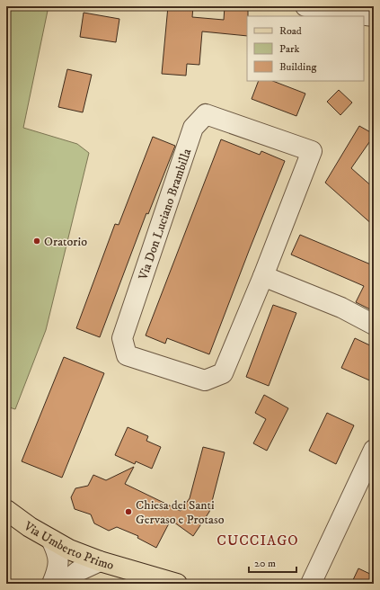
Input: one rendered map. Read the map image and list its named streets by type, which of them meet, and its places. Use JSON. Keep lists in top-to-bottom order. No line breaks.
{"streets":{"main road":["Via Umberto Primo"],"street":["Via Don Luciano Brambilla"]},"districts":["CUCCIAGO"],"places":["Oratorio","Chiesa dei Santi Gervaso e Protaso"],"legend":["Road","Park","Building"],"scale_bar":"20 m"}
